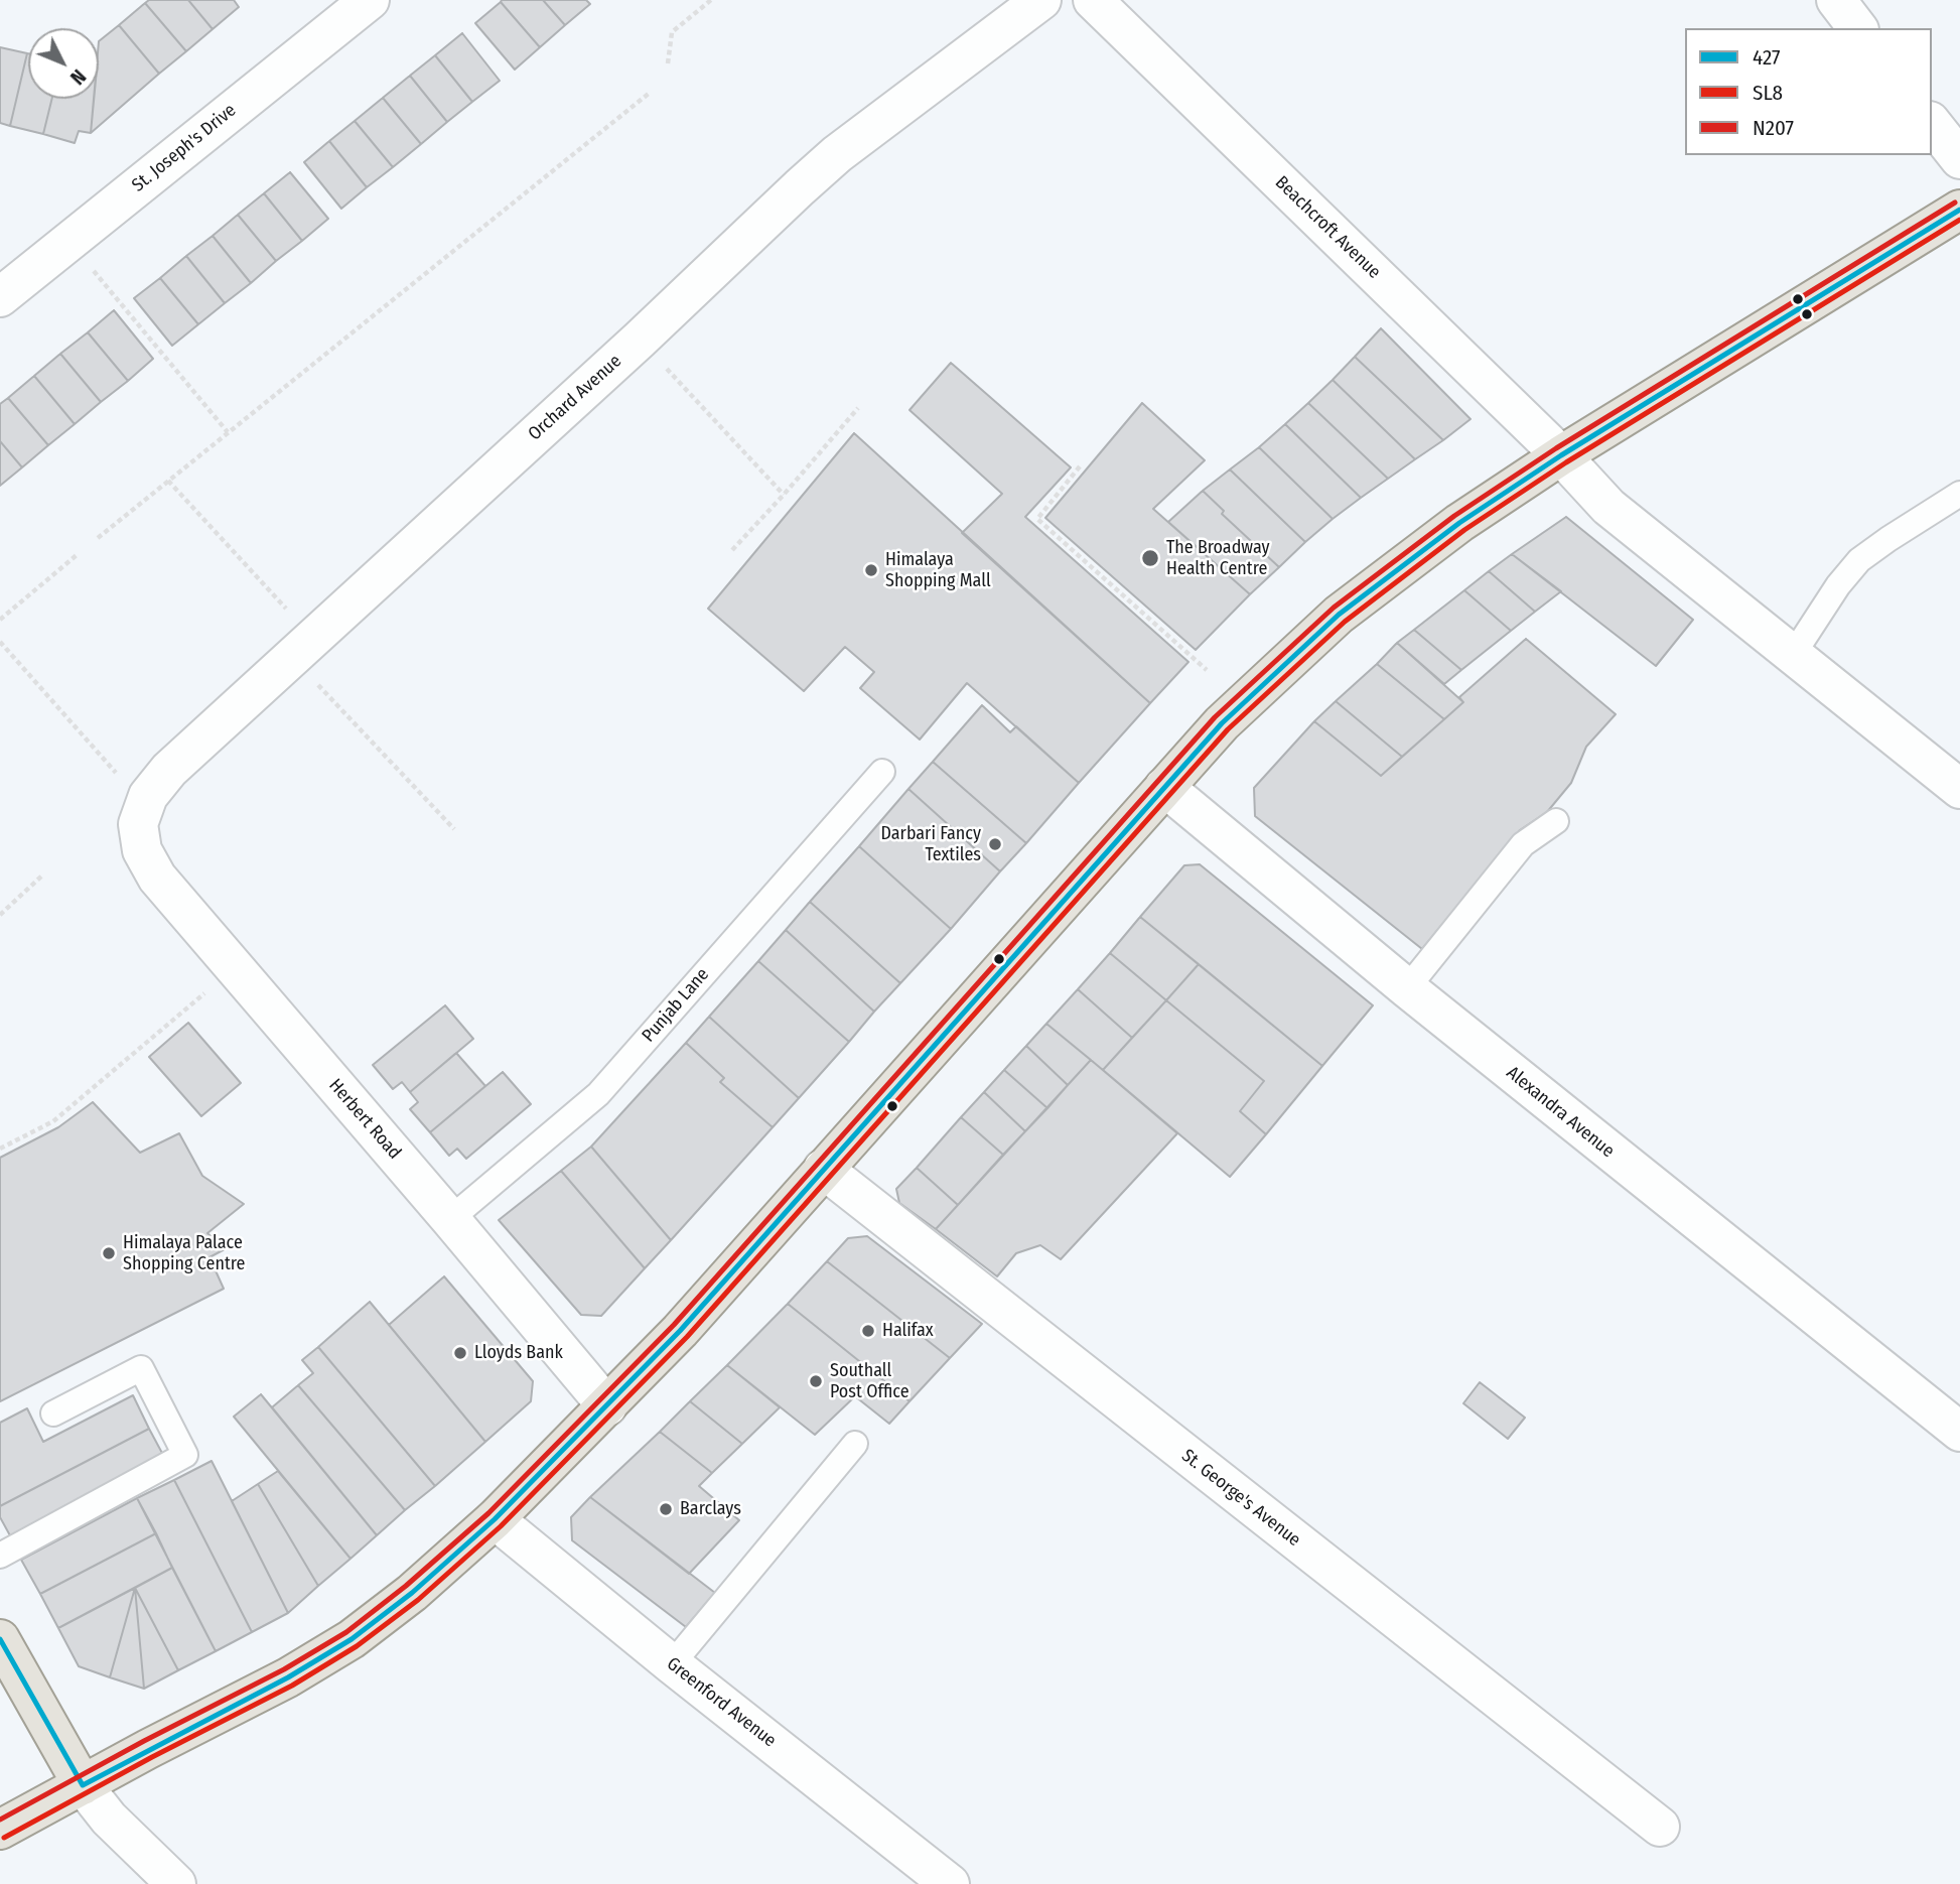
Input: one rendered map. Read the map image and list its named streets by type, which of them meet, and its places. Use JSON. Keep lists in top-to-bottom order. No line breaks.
{"streets":{"street":["St. Joseph's Drive","Beachcroft Avenue","Orchard Avenue","Alexandra Avenue","Herbert Road","St. George's Avenue","Greenford Avenue"],"lane":["Punjab Lane"]},"crossings":[["Orchard Avenue","Herbert Road"],["Punjab Lane","Herbert Road"]],"places":["The Broadway Health Centre","Himalaya Shopping Mall","Darbari Fancy Textiles","Himalaya Palace Shopping Centre","Halifax","Lloyds Bank","Southall Post Office","Barclays"],"lines":["transit line N207","transit line 427","transit line SL8"],"legend":["427","SL8","N207"],"north":"bottom right"}
